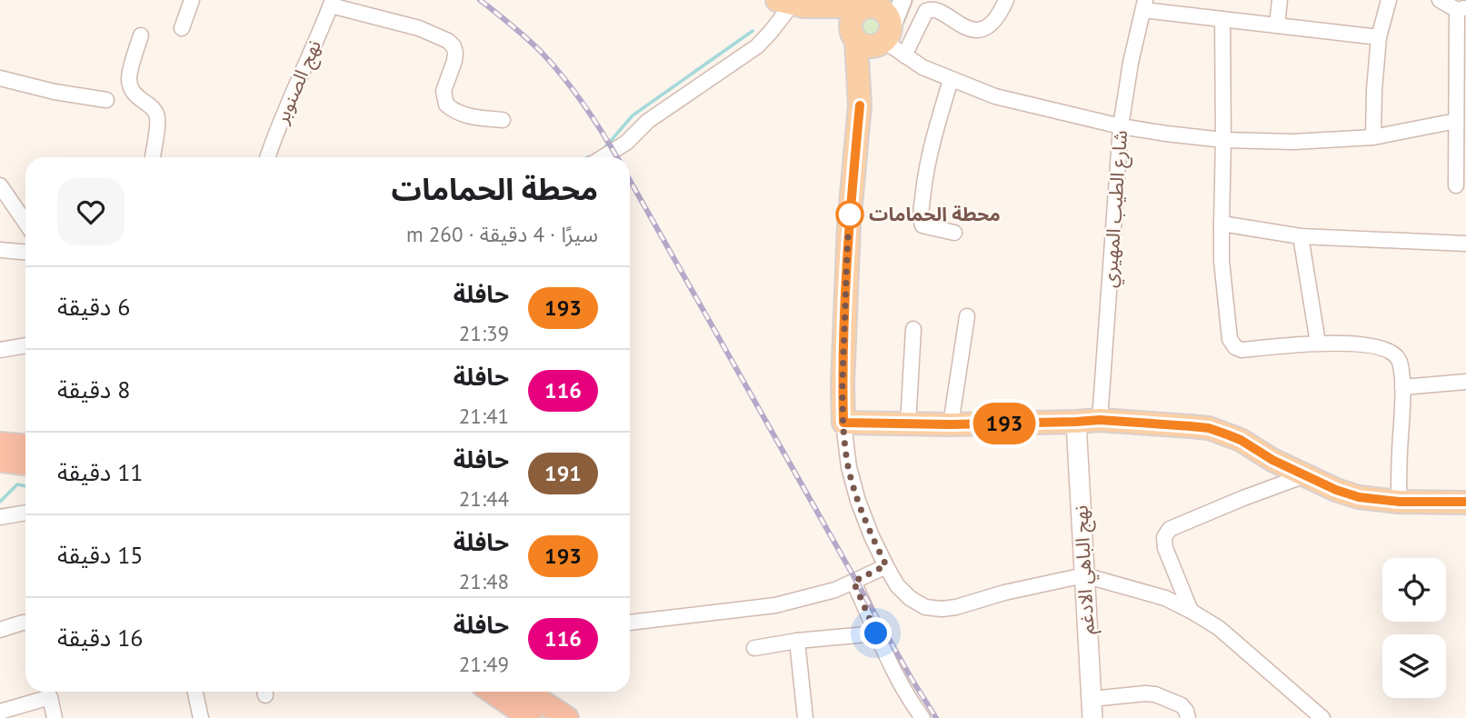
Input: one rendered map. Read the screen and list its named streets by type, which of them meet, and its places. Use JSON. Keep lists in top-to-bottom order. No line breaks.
{"streets":{"main road":["نهج الباهي الادغم"],"street":["نهج الصنوبر","شارع الطيب المهيري"]},"places":["محطة الحمامات"],"lines":["bus line 193"],"page":{"on_map":"193","heading":["محطة الحمامات","سيرًا · 4 دقيقة · 260 m"],"list":[{"mark":"193","name":"حافلة","note":"21:39","value":"6 دقيقة"},{"mark":"116","name":"حافلة","note":"21:41","value":"8 دقيقة"},{"mark":"191","name":"حافلة","note":"21:44","value":"11 دقيقة"},{"mark":"193","name":"حافلة","note":"21:48","value":"15 دقيقة"},{"mark":"116","name":"حافلة","note":"21:49","value":"16 دقيقة"}]}}
